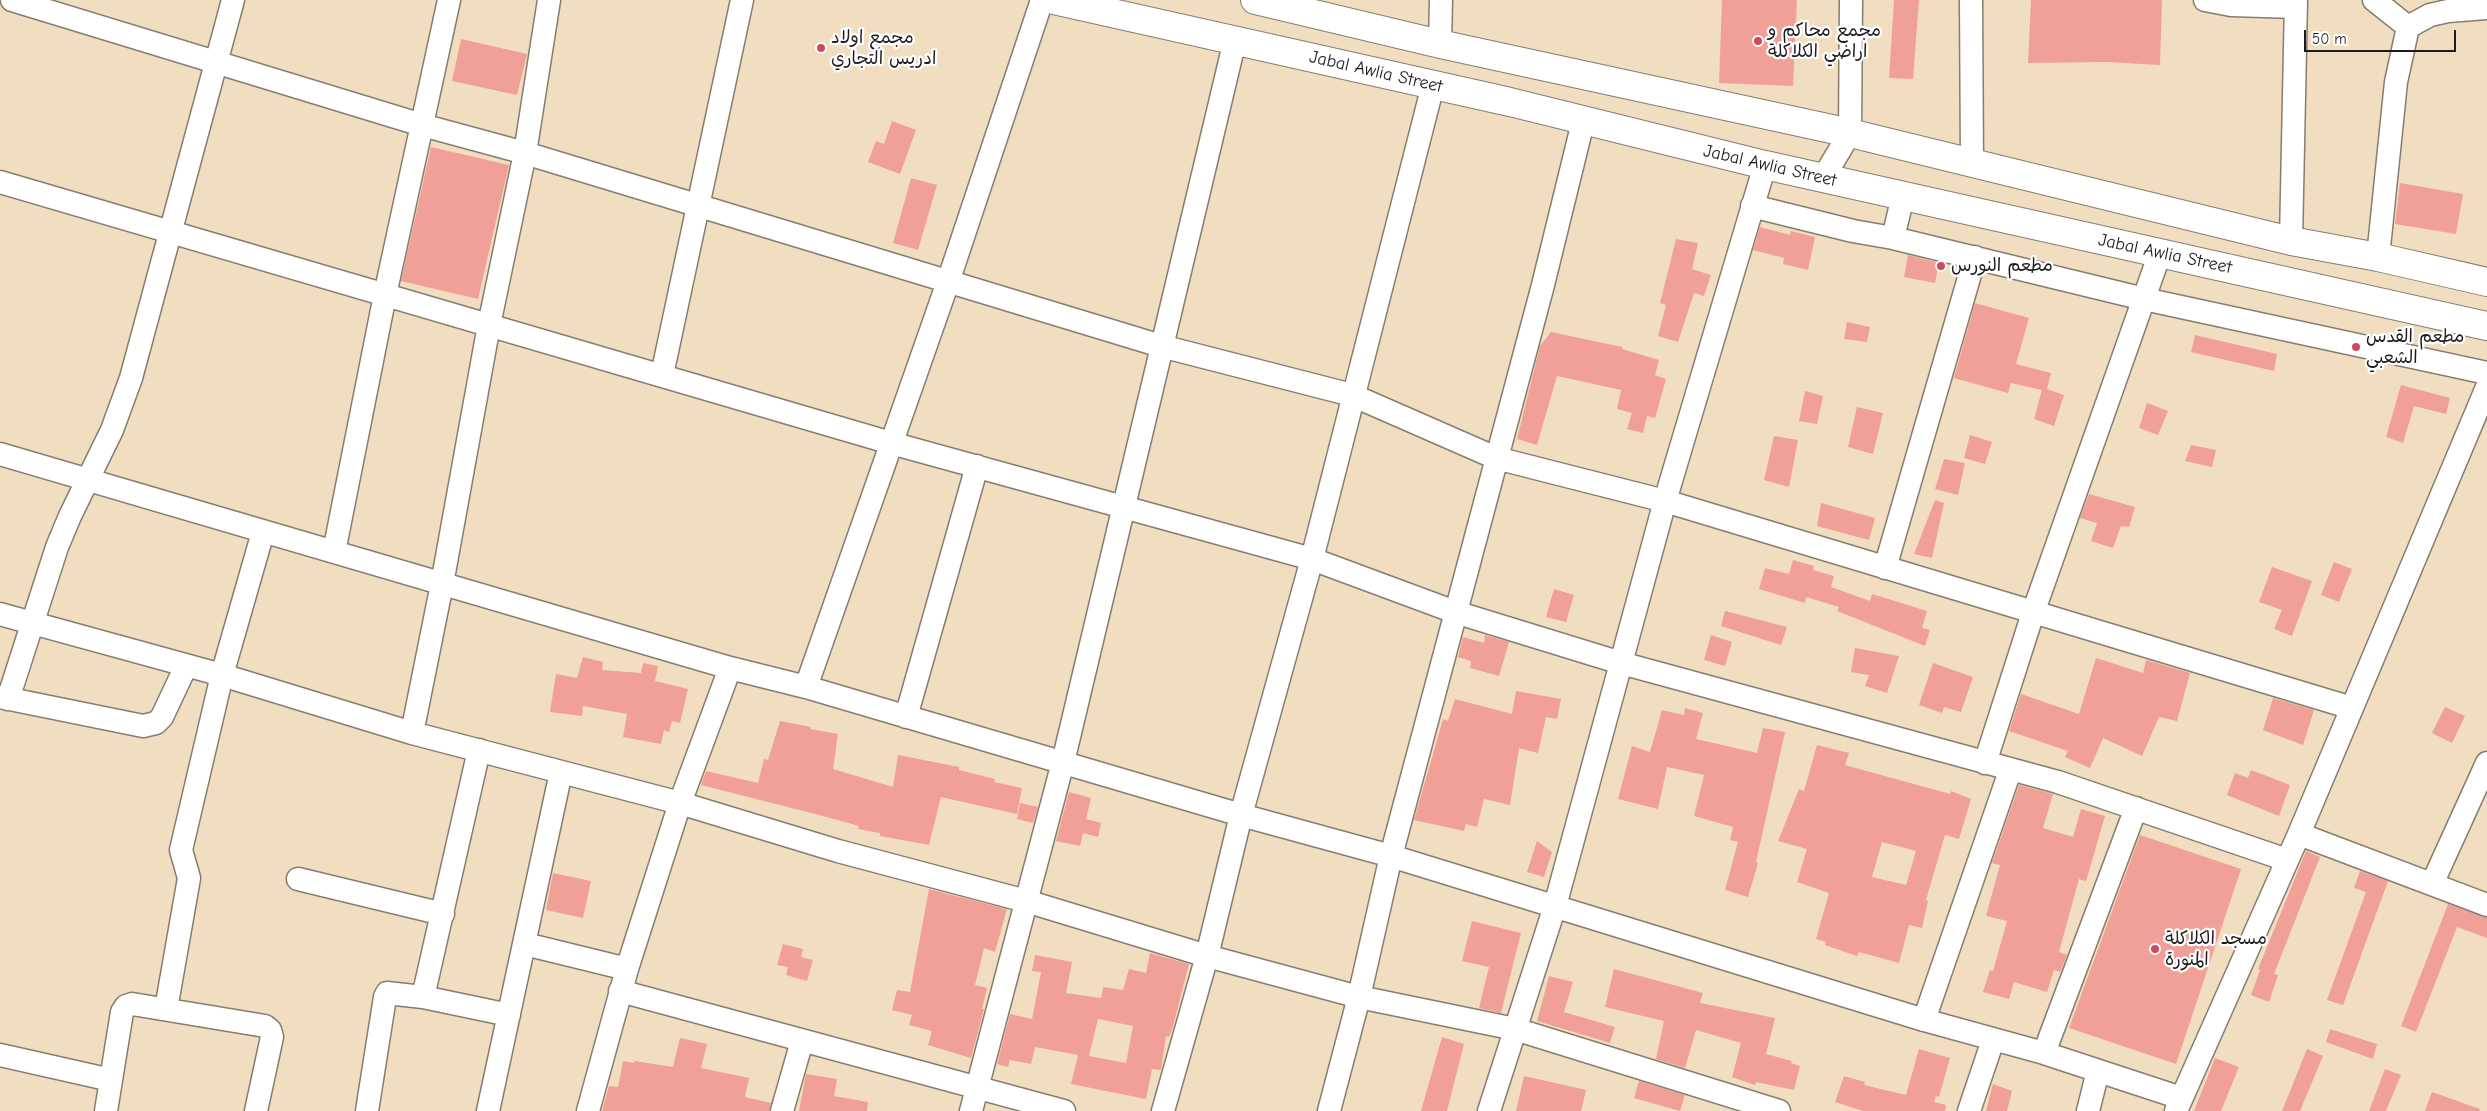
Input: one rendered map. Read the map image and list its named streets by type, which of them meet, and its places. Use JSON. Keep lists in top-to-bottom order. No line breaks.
{"streets":{"main road":["Jabal Awlia Street"]},"places":["مجمع محاكم و اراضي الكلاكلة","مجمع اولاد ادريس التجاري","مطعم النورس","مطعم القدس الشعبي","مسجد الكلاكلة المنورة"],"scale_bar":"50 m"}
